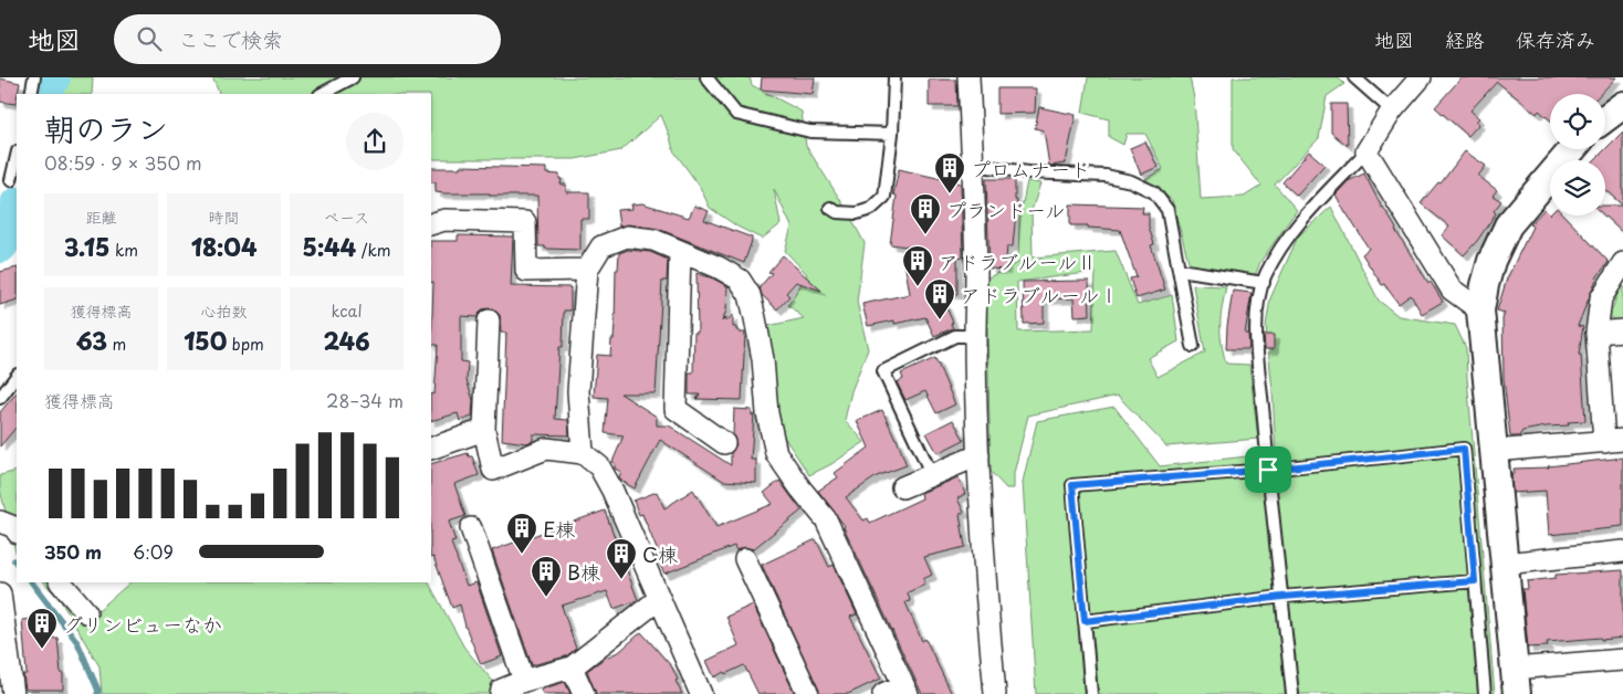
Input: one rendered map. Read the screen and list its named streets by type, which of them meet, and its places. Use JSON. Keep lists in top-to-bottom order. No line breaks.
{"places":{"building":["プロムナード","プランドール","アドラブルールⅡ","アドラブルールⅠ","E棟","C棟","B棟","グリンビューなか"]},"page":{"header":"地図","search":"ここで検索","nav":["地図","経路","保存済み"],"heading":["朝のラン","08:59 · 9 × 350 m"],"stats":[["距離","3.15 km"],["時間","18:04"],["ペース","5:44 /km"],["獲得標高","63 m"],["心拍数","150 bpm"],["kcal","246"]],"chart":["獲得標高","28–34 m"],"list":[{"name":"350 m","note":"6:09"}]}}
